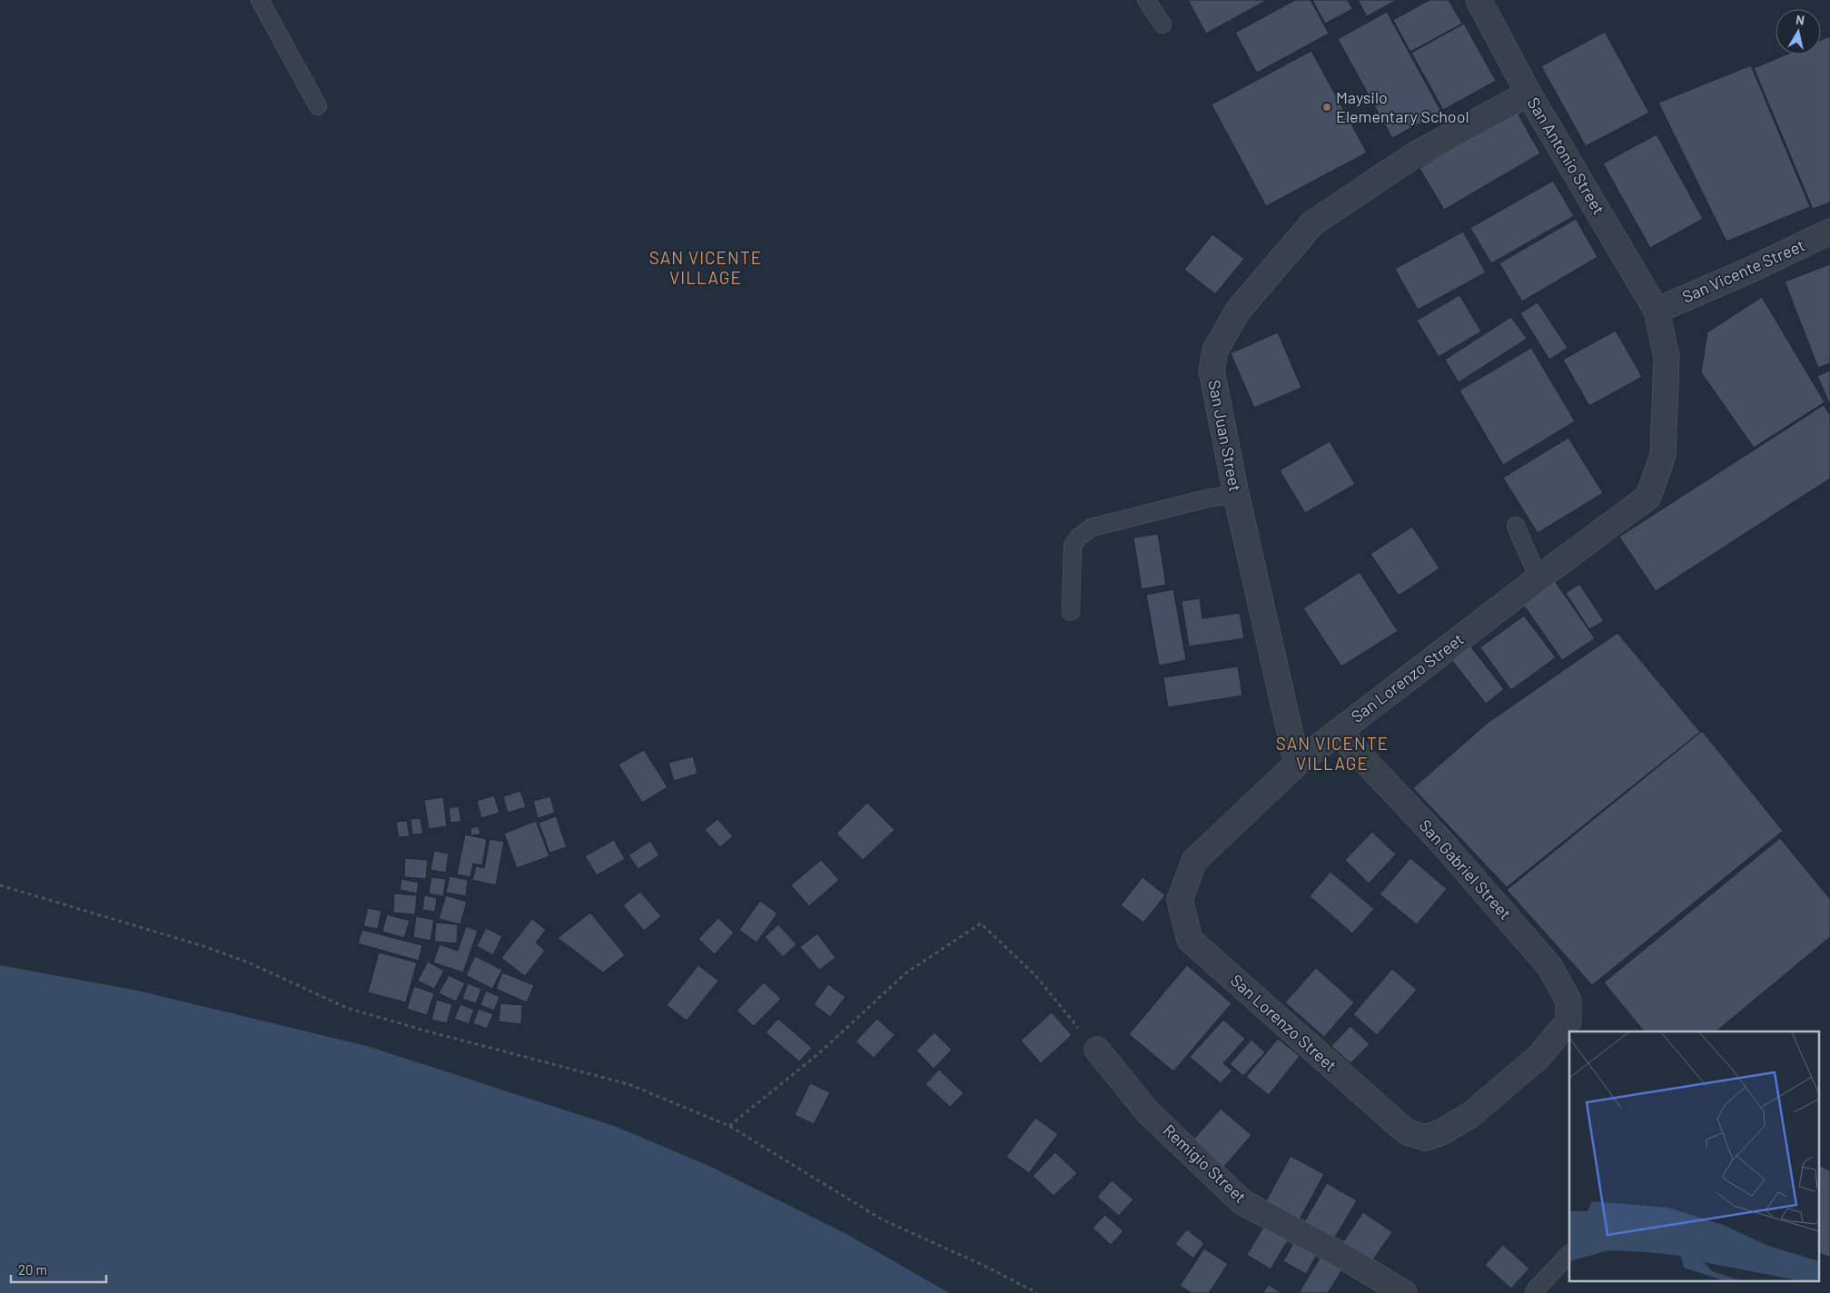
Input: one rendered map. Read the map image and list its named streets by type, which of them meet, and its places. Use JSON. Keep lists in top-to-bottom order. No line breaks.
{"streets":{"street":["San Antonio Street","San Vicente Street","San Juan Street","San Lorenzo Street","San Gabriel Street","Remigio Street"]},"crossings":[["San Antonio Street","San Vicente Street"],["San Antonio Street","San Juan Street"],["San Antonio Street","San Lorenzo Street"],["San Vicente Street","San Lorenzo Street"],["San Juan Street","San Lorenzo Street"],["San Lorenzo Street","San Gabriel Street"]],"districts":["SAN VICENTE VILLAGE","SAN VICENTE VILLAGE"],"places":["Maysilo Elementary School"],"scale_bar":"20 m","north":"top"}
